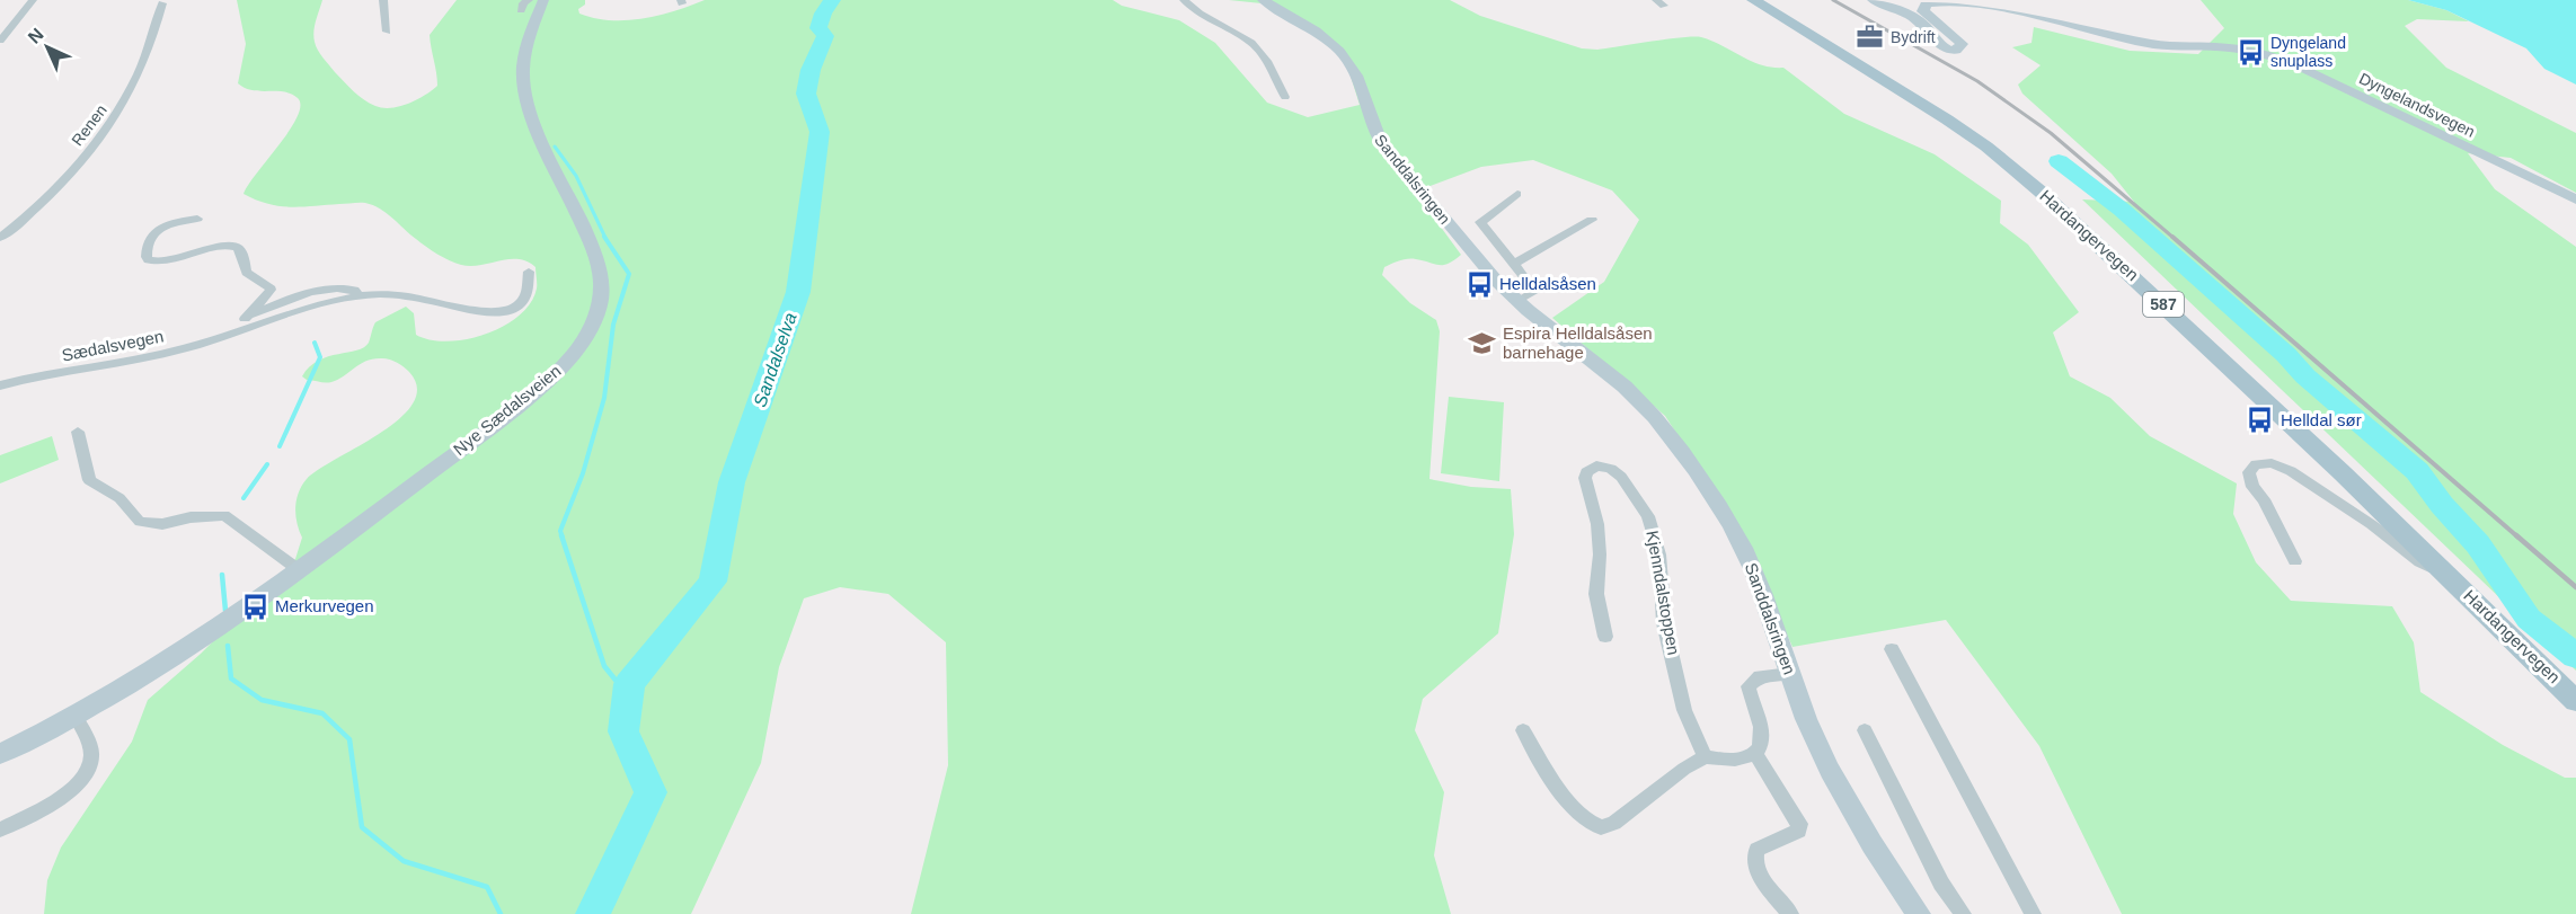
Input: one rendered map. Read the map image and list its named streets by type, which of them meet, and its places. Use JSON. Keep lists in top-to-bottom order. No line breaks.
{"streets":{"main road":["Dyngelandsvegen","Sanddalsringen","Hardangervegen","587","Nye Sædalsveien"],"street":["Renen","Sædalsvegen","Kjenndalstoppen"]},"water":["Sandalselva"],"places":{"office":["Bydrift"],"bus stop":["Dyngeland snuplass","Helldalsåsen","Helldal sør","Merkurvegen"],"school or university":["Espira Helldalsåsen barnehage"]},"north":"top left"}
